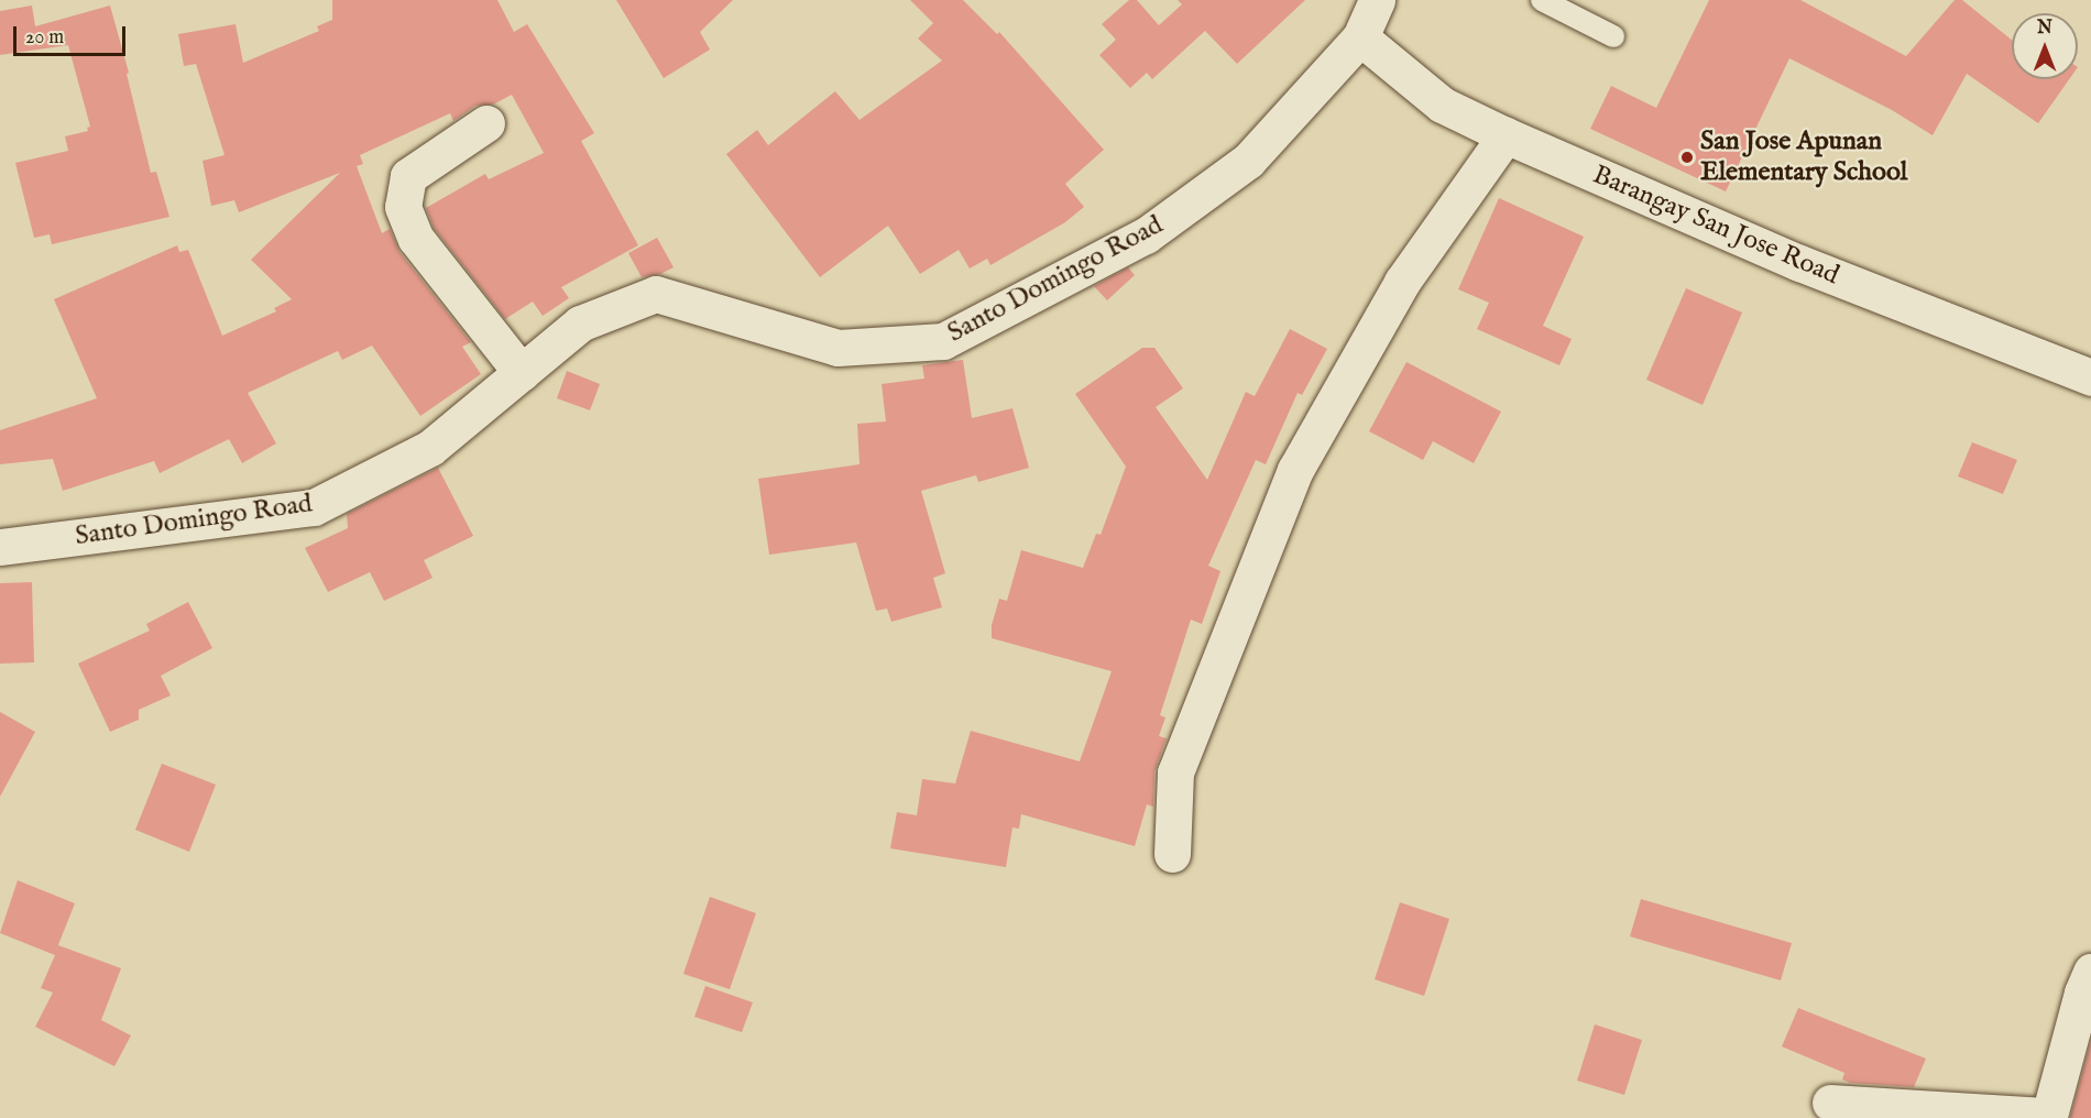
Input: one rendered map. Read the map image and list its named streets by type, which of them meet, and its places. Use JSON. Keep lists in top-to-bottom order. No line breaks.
{"streets":{"street":["Barangay San Jose Road","Santo Domingo Road"]},"crossings":[["Barangay San Jose Road","Santo Domingo Road"]],"places":["San Jose Apunan Elementary School"],"scale_bar":"20 m","north":"top"}
